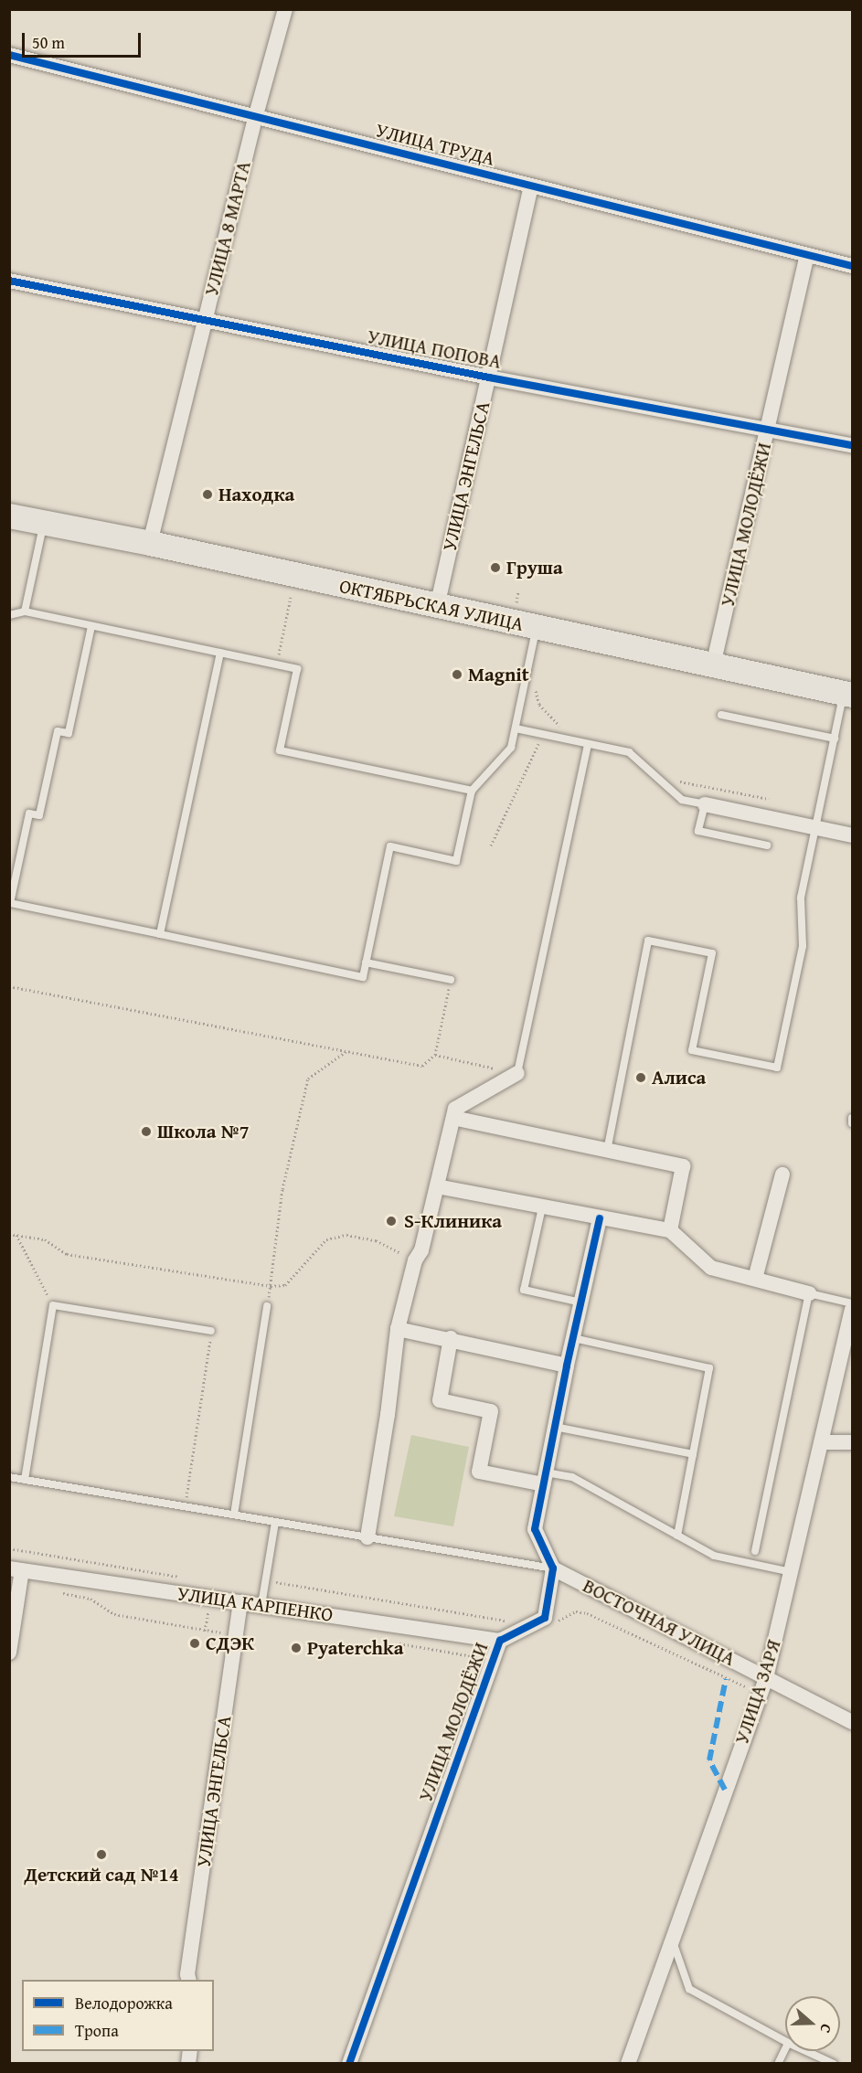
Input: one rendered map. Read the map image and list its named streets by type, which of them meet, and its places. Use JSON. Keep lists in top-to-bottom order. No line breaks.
{"streets":{"main road":["ОКТЯБРЬСКАЯ УЛИЦА"],"street":["УЛИЦА ТРУДА","УЛИЦА 8 МАРТА","УЛИЦА ПОПОВА","УЛИЦА ЭНГЕЛЬСА","УЛИЦА МОЛОДЁЖИ","УЛИЦА КАРПЕНКО","ВОСТОЧНАЯ УЛИЦА","УЛИЦА ЗАРЯ"]},"crossings":[["УЛИЦА ТРУДА","УЛИЦА 8 МАРТА"],["УЛИЦА ТРУДА","УЛИЦА ЭНГЕЛЬСА"],["УЛИЦА ТРУДА","УЛИЦА МОЛОДЁЖИ"],["УЛИЦА 8 МАРТА","УЛИЦА ПОПОВА"],["УЛИЦА 8 МАРТА","ОКТЯБРЬСКАЯ УЛИЦА"],["УЛИЦА ПОПОВА","УЛИЦА ЭНГЕЛЬСА"],["УЛИЦА ПОПОВА","УЛИЦА МОЛОДЁЖИ"],["УЛИЦА ЭНГЕЛЬСА","ОКТЯБРЬСКАЯ УЛИЦА"],["УЛИЦА ЭНГЕЛЬСА","УЛИЦА КАРПЕНКО"],["УЛИЦА МОЛОДЁЖИ","ОКТЯБРЬСКАЯ УЛИЦА"],["УЛИЦА МОЛОДЁЖИ","УЛИЦА КАРПЕНКО"],["УЛИЦА МОЛОДЁЖИ","ВОСТОЧНАЯ УЛИЦА"],["ВОСТОЧНАЯ УЛИЦА","УЛИЦА ЗАРЯ"]],"places":["Находка","Груша","Magnit","Алиса","Школа №7","S-Клиника","СДЭК","Pyaterchka","Детский сад №14"],"legend":["Велодорожка","Тропа"],"scale_bar":"50 m","north":"right"}
